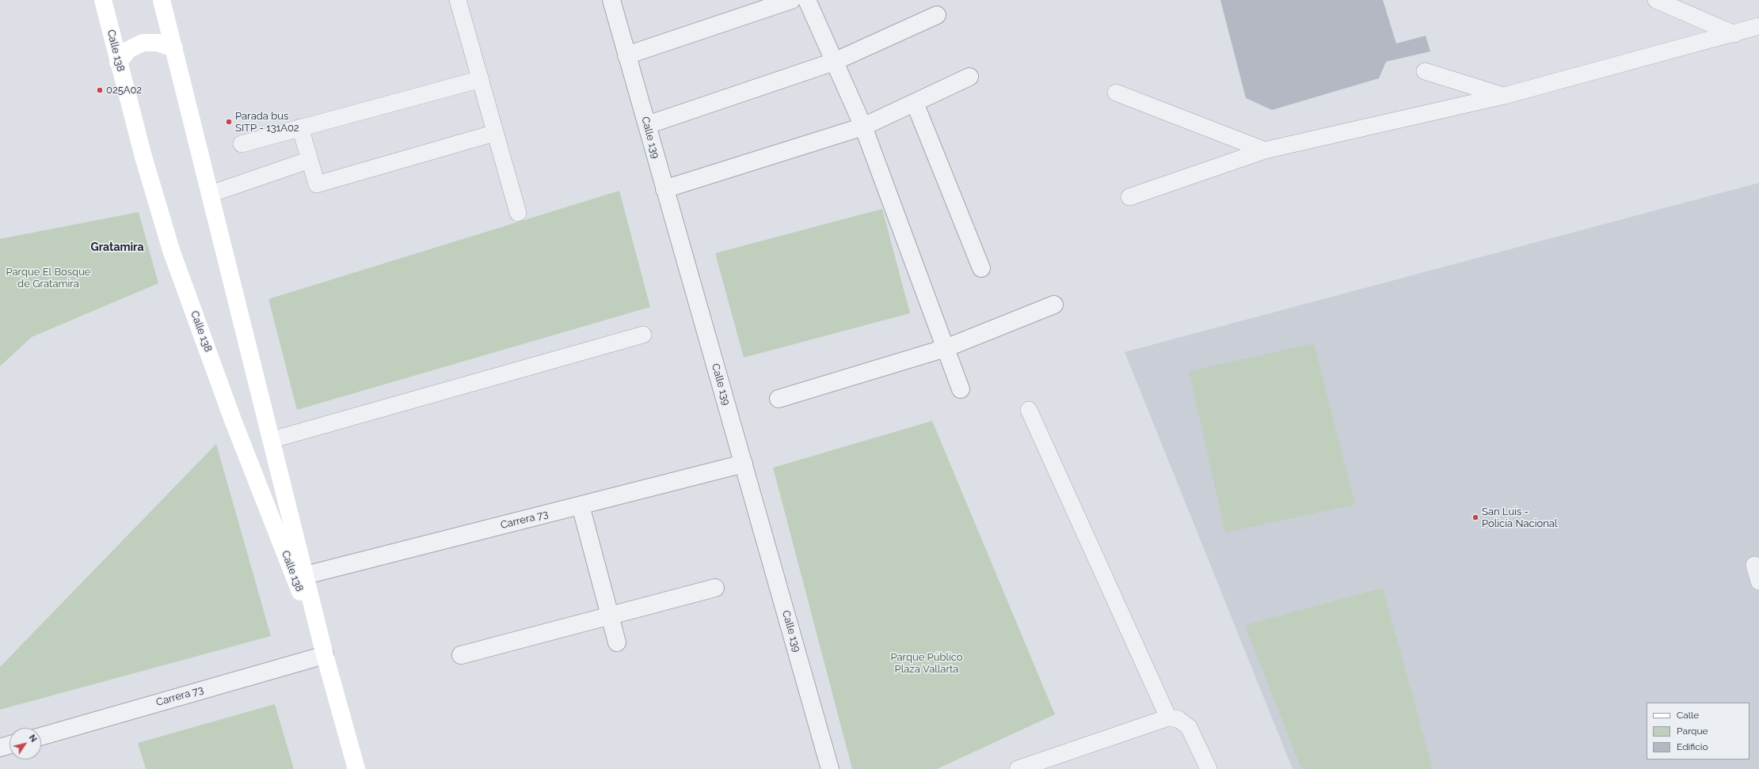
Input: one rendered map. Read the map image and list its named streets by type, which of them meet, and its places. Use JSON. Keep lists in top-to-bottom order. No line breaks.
{"streets":{"main road":["Calle 138"],"street":["Calle 139","Carrera 73"]},"crossings":[["Calle 138","Carrera 73"],["Calle 139","Carrera 73"]],"districts":["Gratamira"],"parks":["Parque El Bosque de Gratamira","Parque Público Plaza Vallarta"],"places":["025A02","Parada bus SITP - 131A02","San Luis - Policía Nacional"],"legend":["Calle","Parque","Edificio"],"north":"top right"}
